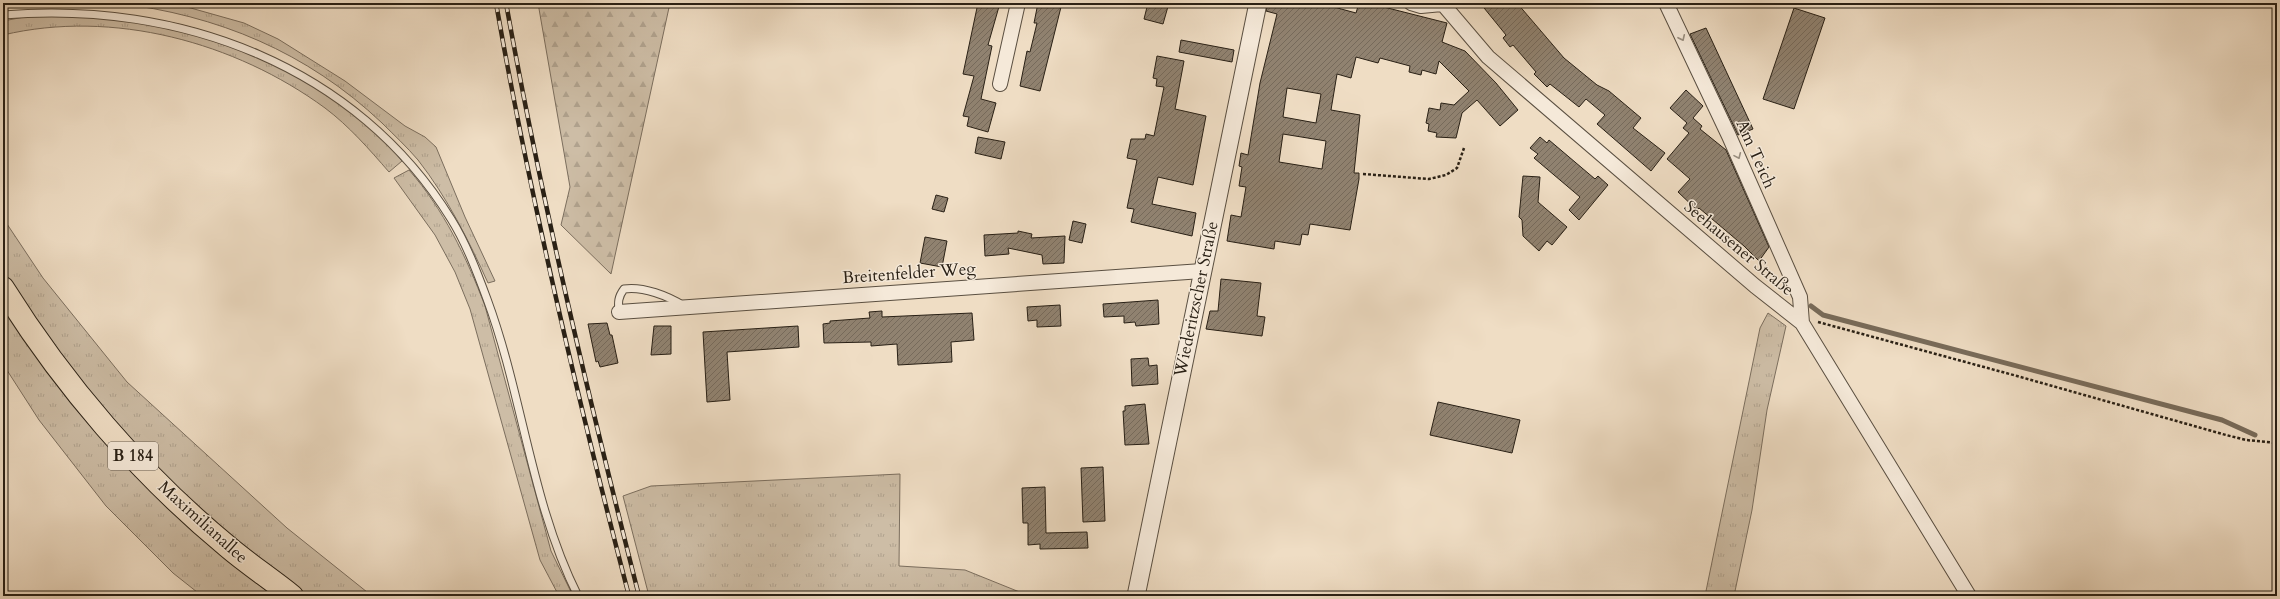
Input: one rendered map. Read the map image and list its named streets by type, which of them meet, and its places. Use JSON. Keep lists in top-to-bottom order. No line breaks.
{"streets":{"main road":["B 184","Maximilianallee"],"street":["Am Teich","Seehausener Straße","Breitenfelder Weg","Wiederitzscher Straße"]},"crossings":[["Am Teich","Seehausener Straße"],["Breitenfelder Weg","Wiederitzscher Straße"]],"one_way":["Am Teich"]}
